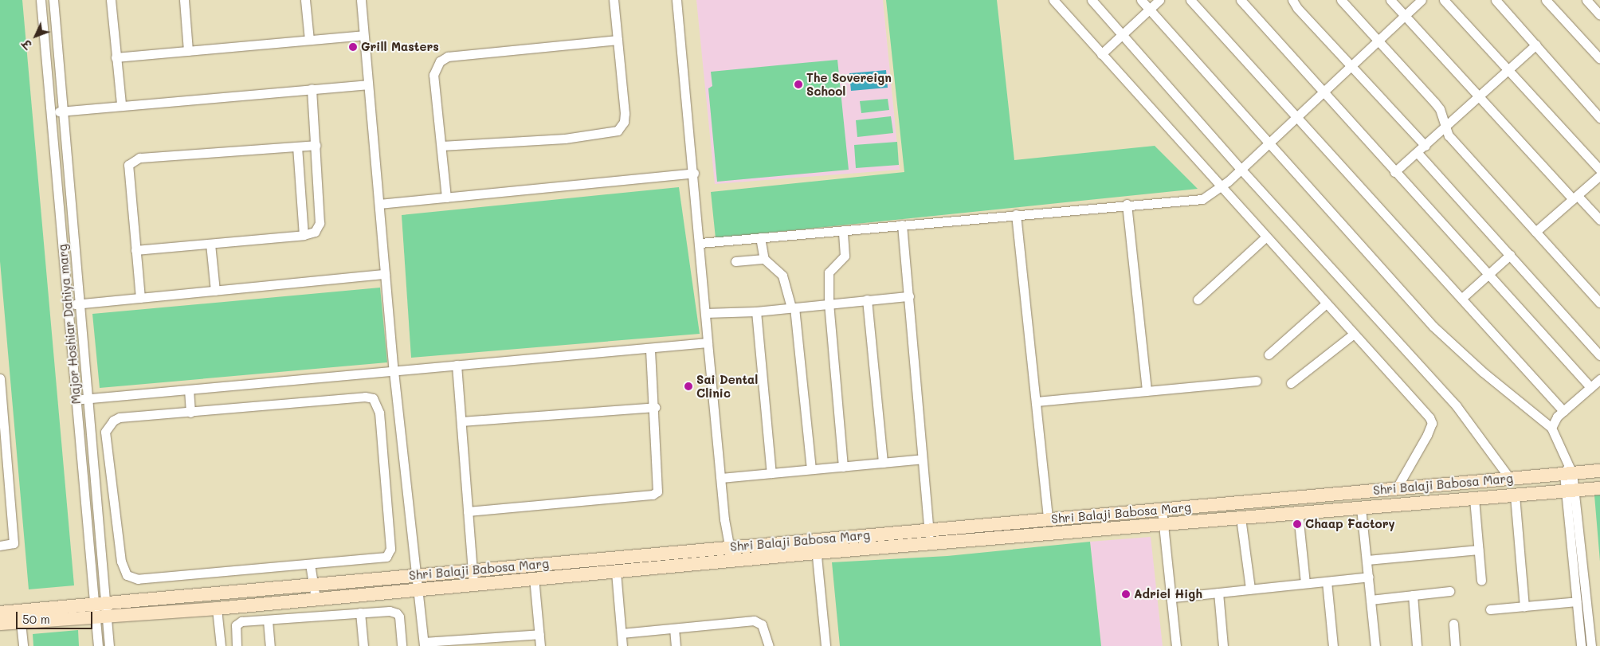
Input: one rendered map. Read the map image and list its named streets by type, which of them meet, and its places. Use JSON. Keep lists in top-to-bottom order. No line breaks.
{"streets":{"street":["Major Hoshiar Dahiya marg","Shri Balaji Babosa Marg"]},"crossings":[["Major Hoshiar Dahiya marg","Shri Balaji Babosa Marg"]],"places":["Grill Masters","The Sovereign School","Sai Dental Clinic","Chaap Factory","Adriel High"],"scale_bar":"50 m","north":"bottom left"}
